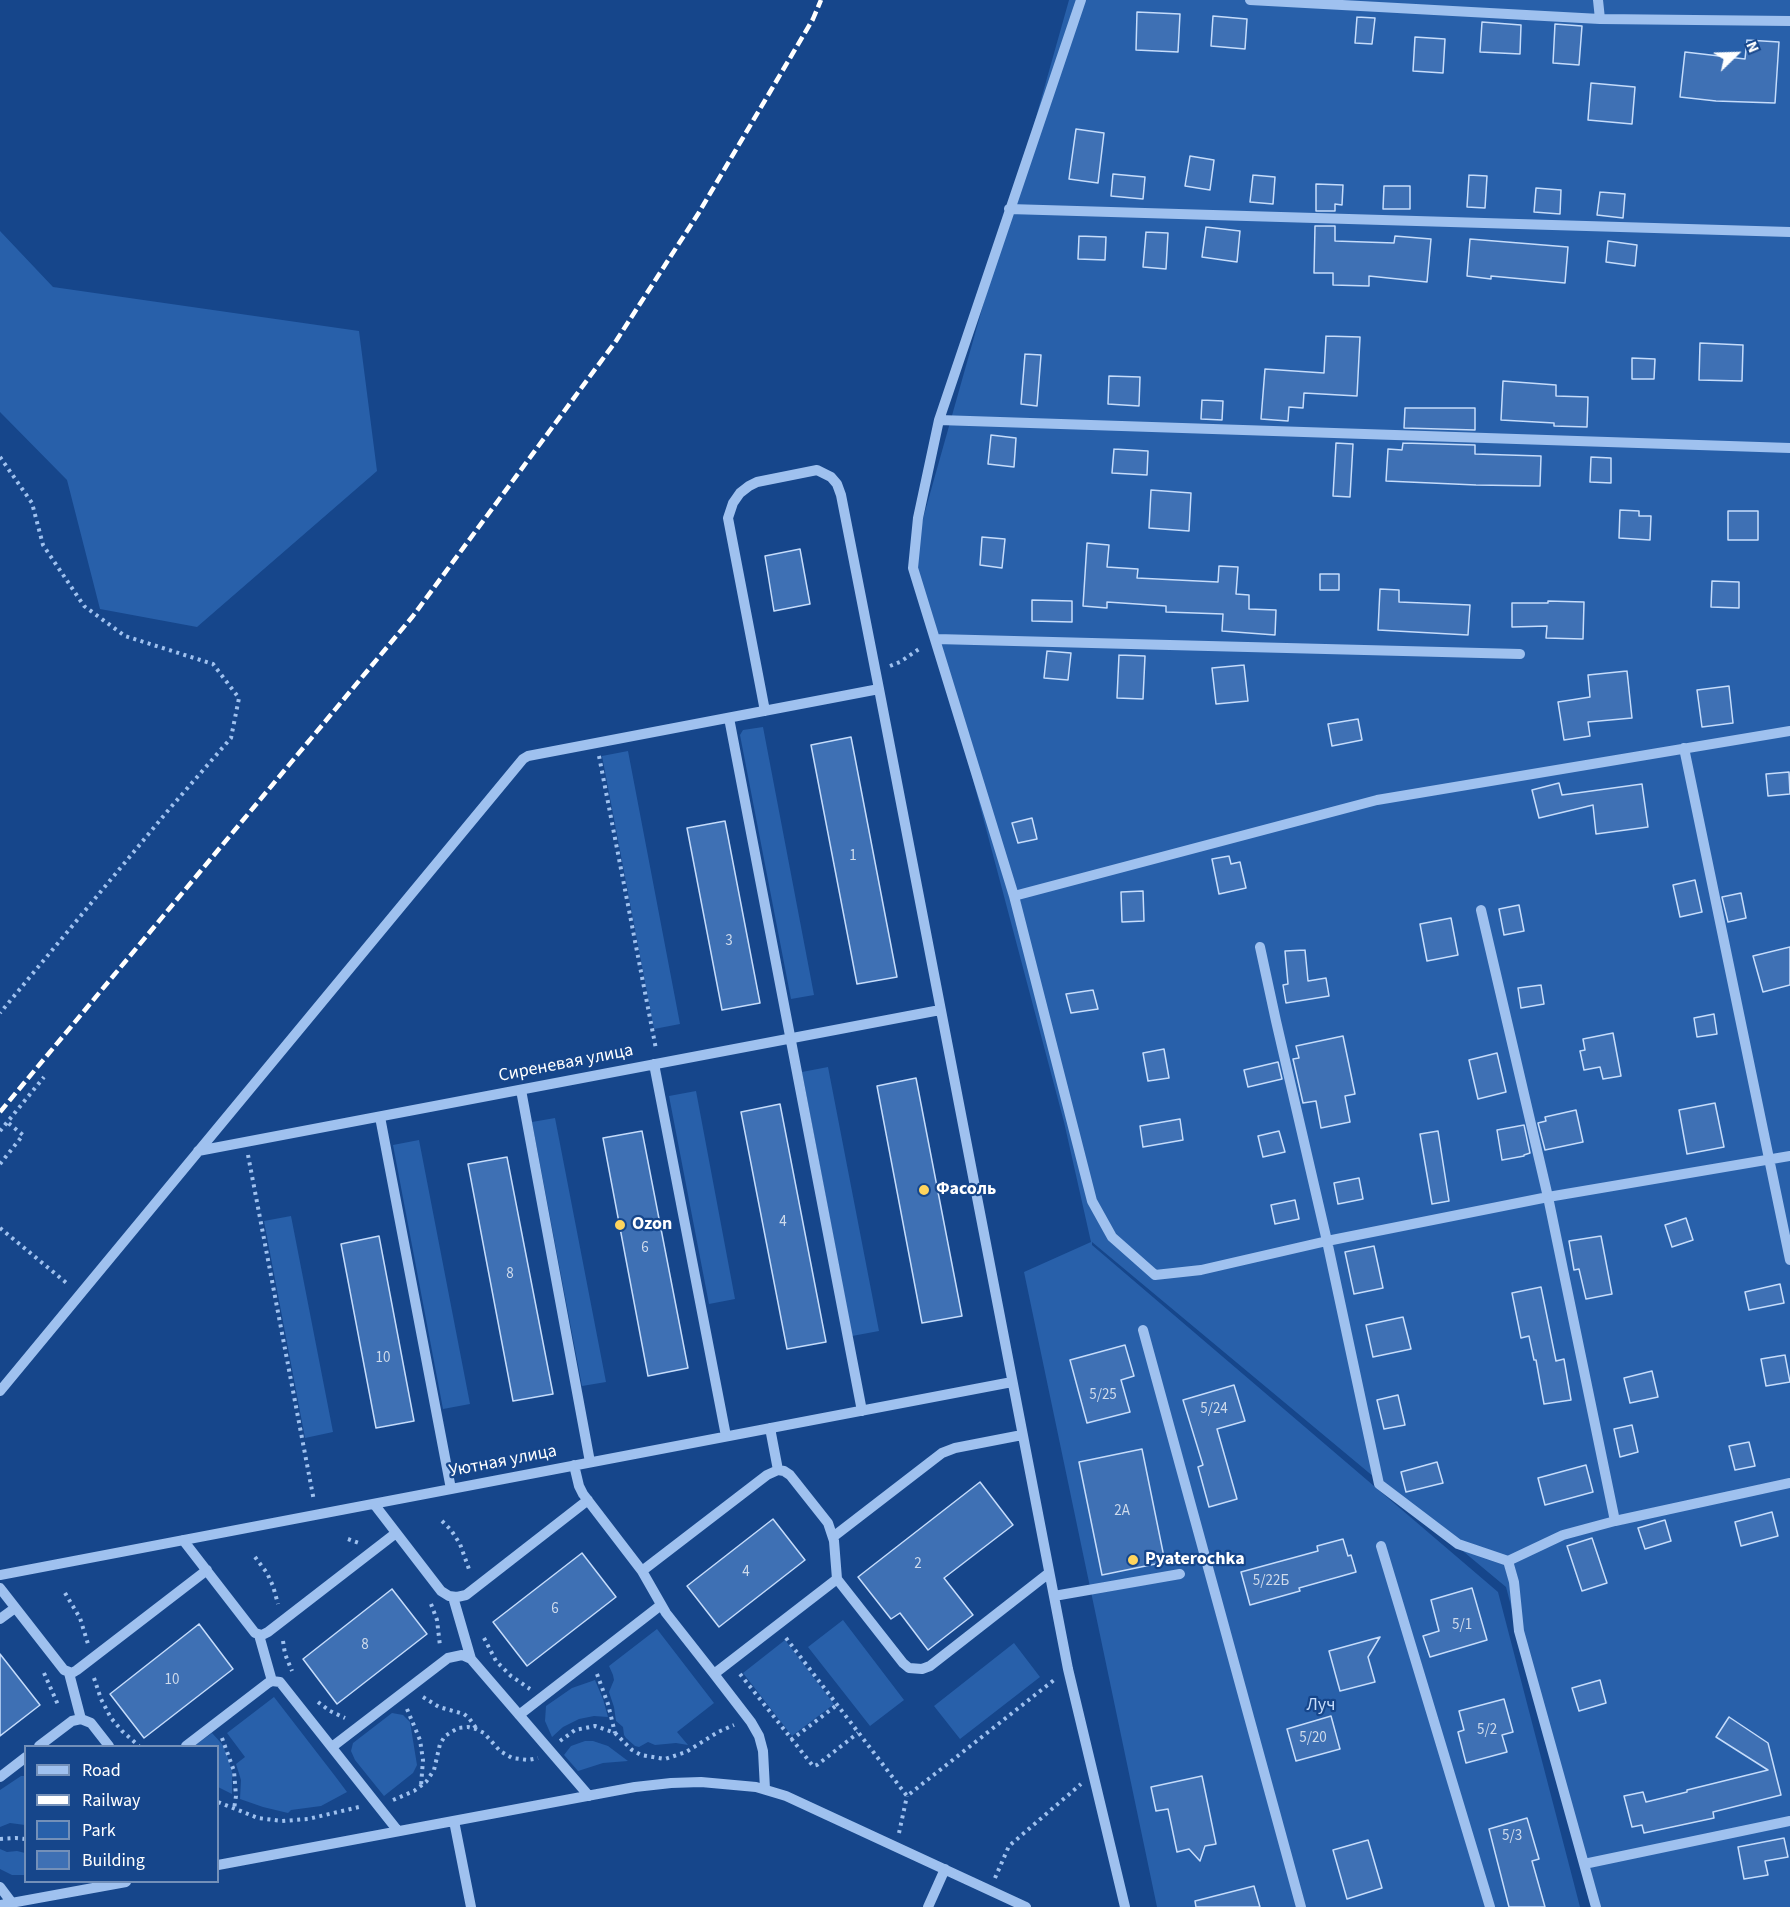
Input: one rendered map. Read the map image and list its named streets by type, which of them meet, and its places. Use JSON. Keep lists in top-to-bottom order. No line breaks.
{"streets":{"street":["Сиреневая улица","Уютная улица"]},"parks":["Луч"],"places":["Фасоль","Ozon","Pyaterochka"],"house_numbers":["1","3","4","6","8","10","5/25","5/24","2А","2","4","5/22Б","6","5/1","8","10","5/2","5/20","5/3"],"legend":["Road","Railway","Park","Building"],"north":"top right"}
